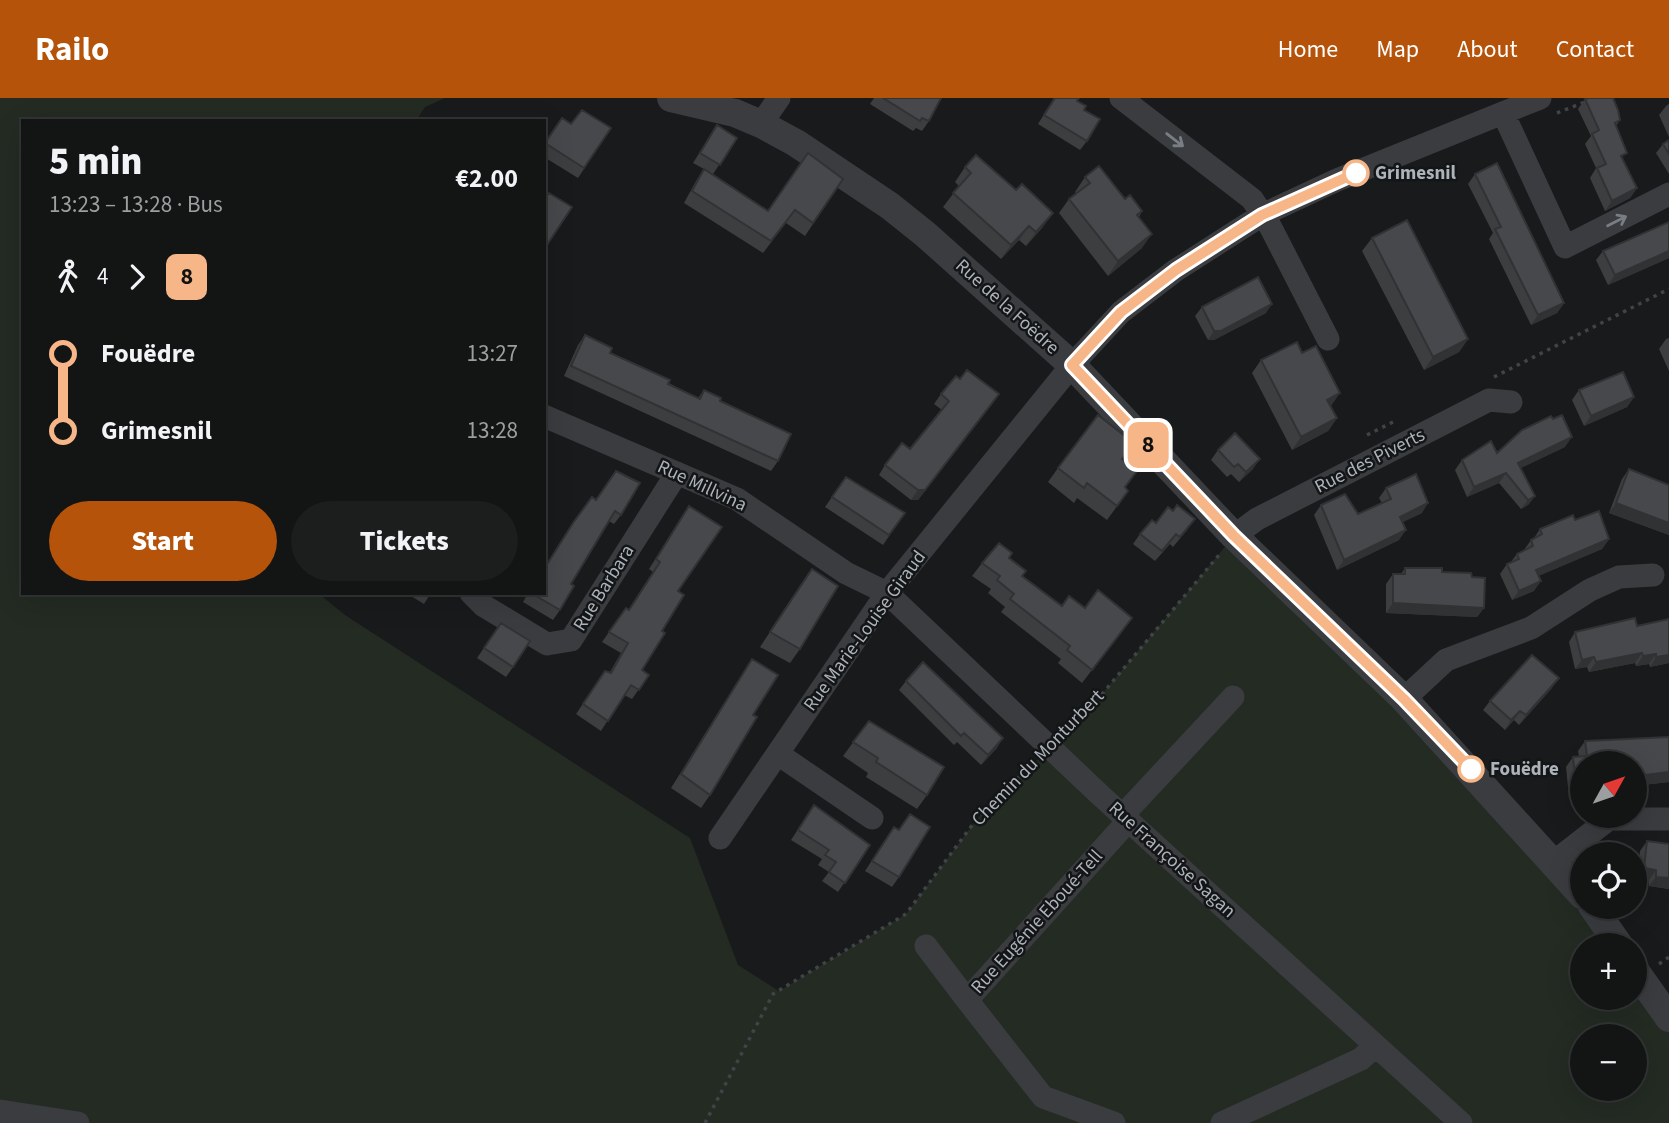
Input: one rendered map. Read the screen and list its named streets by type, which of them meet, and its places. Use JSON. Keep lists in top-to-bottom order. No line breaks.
{"streets":{"street":["Rue de la Foëdre","Rue des Piverts","Rue Millvina","Rue Barbara","Rue Marie-Louise Giraud","Rue Françoise Sagan","Rue Eugénie Eboué-Tell"],"path":["Chemin du Monturbert"]},"crossings":[["Rue de la Foëdre","Rue des Piverts"],["Rue de la Foëdre","Rue Marie-Louise Giraud"],["Rue de la Foëdre","Chemin du Monturbert"],["Rue des Piverts","Chemin du Monturbert"],["Rue Millvina","Rue Barbara"],["Rue Millvina","Rue Marie-Louise Giraud"],["Rue Millvina","Rue Françoise Sagan"],["Rue Marie-Louise Giraud","Rue Françoise Sagan"],["Chemin du Monturbert","Rue Françoise Sagan"],["Rue Françoise Sagan","Rue Eugénie Eboué-Tell"]],"places":["Grimesnil","Fouëdre"],"lines":["bus line 8"],"north":"top right","page":{"header":"Railo","nav":["Home","Map","About","Contact"],"on_map":"8","heading":["5 min","13:23 – 13:28 · Bus","€2.00"],"legs":["4","8"],"list":[{"name":"Fouëdre","value":"13:27"},{"name":"Grimesnil","value":"13:28"}],"buttons":["Start","Tickets"],"map_buttons":["+","−"]}}
